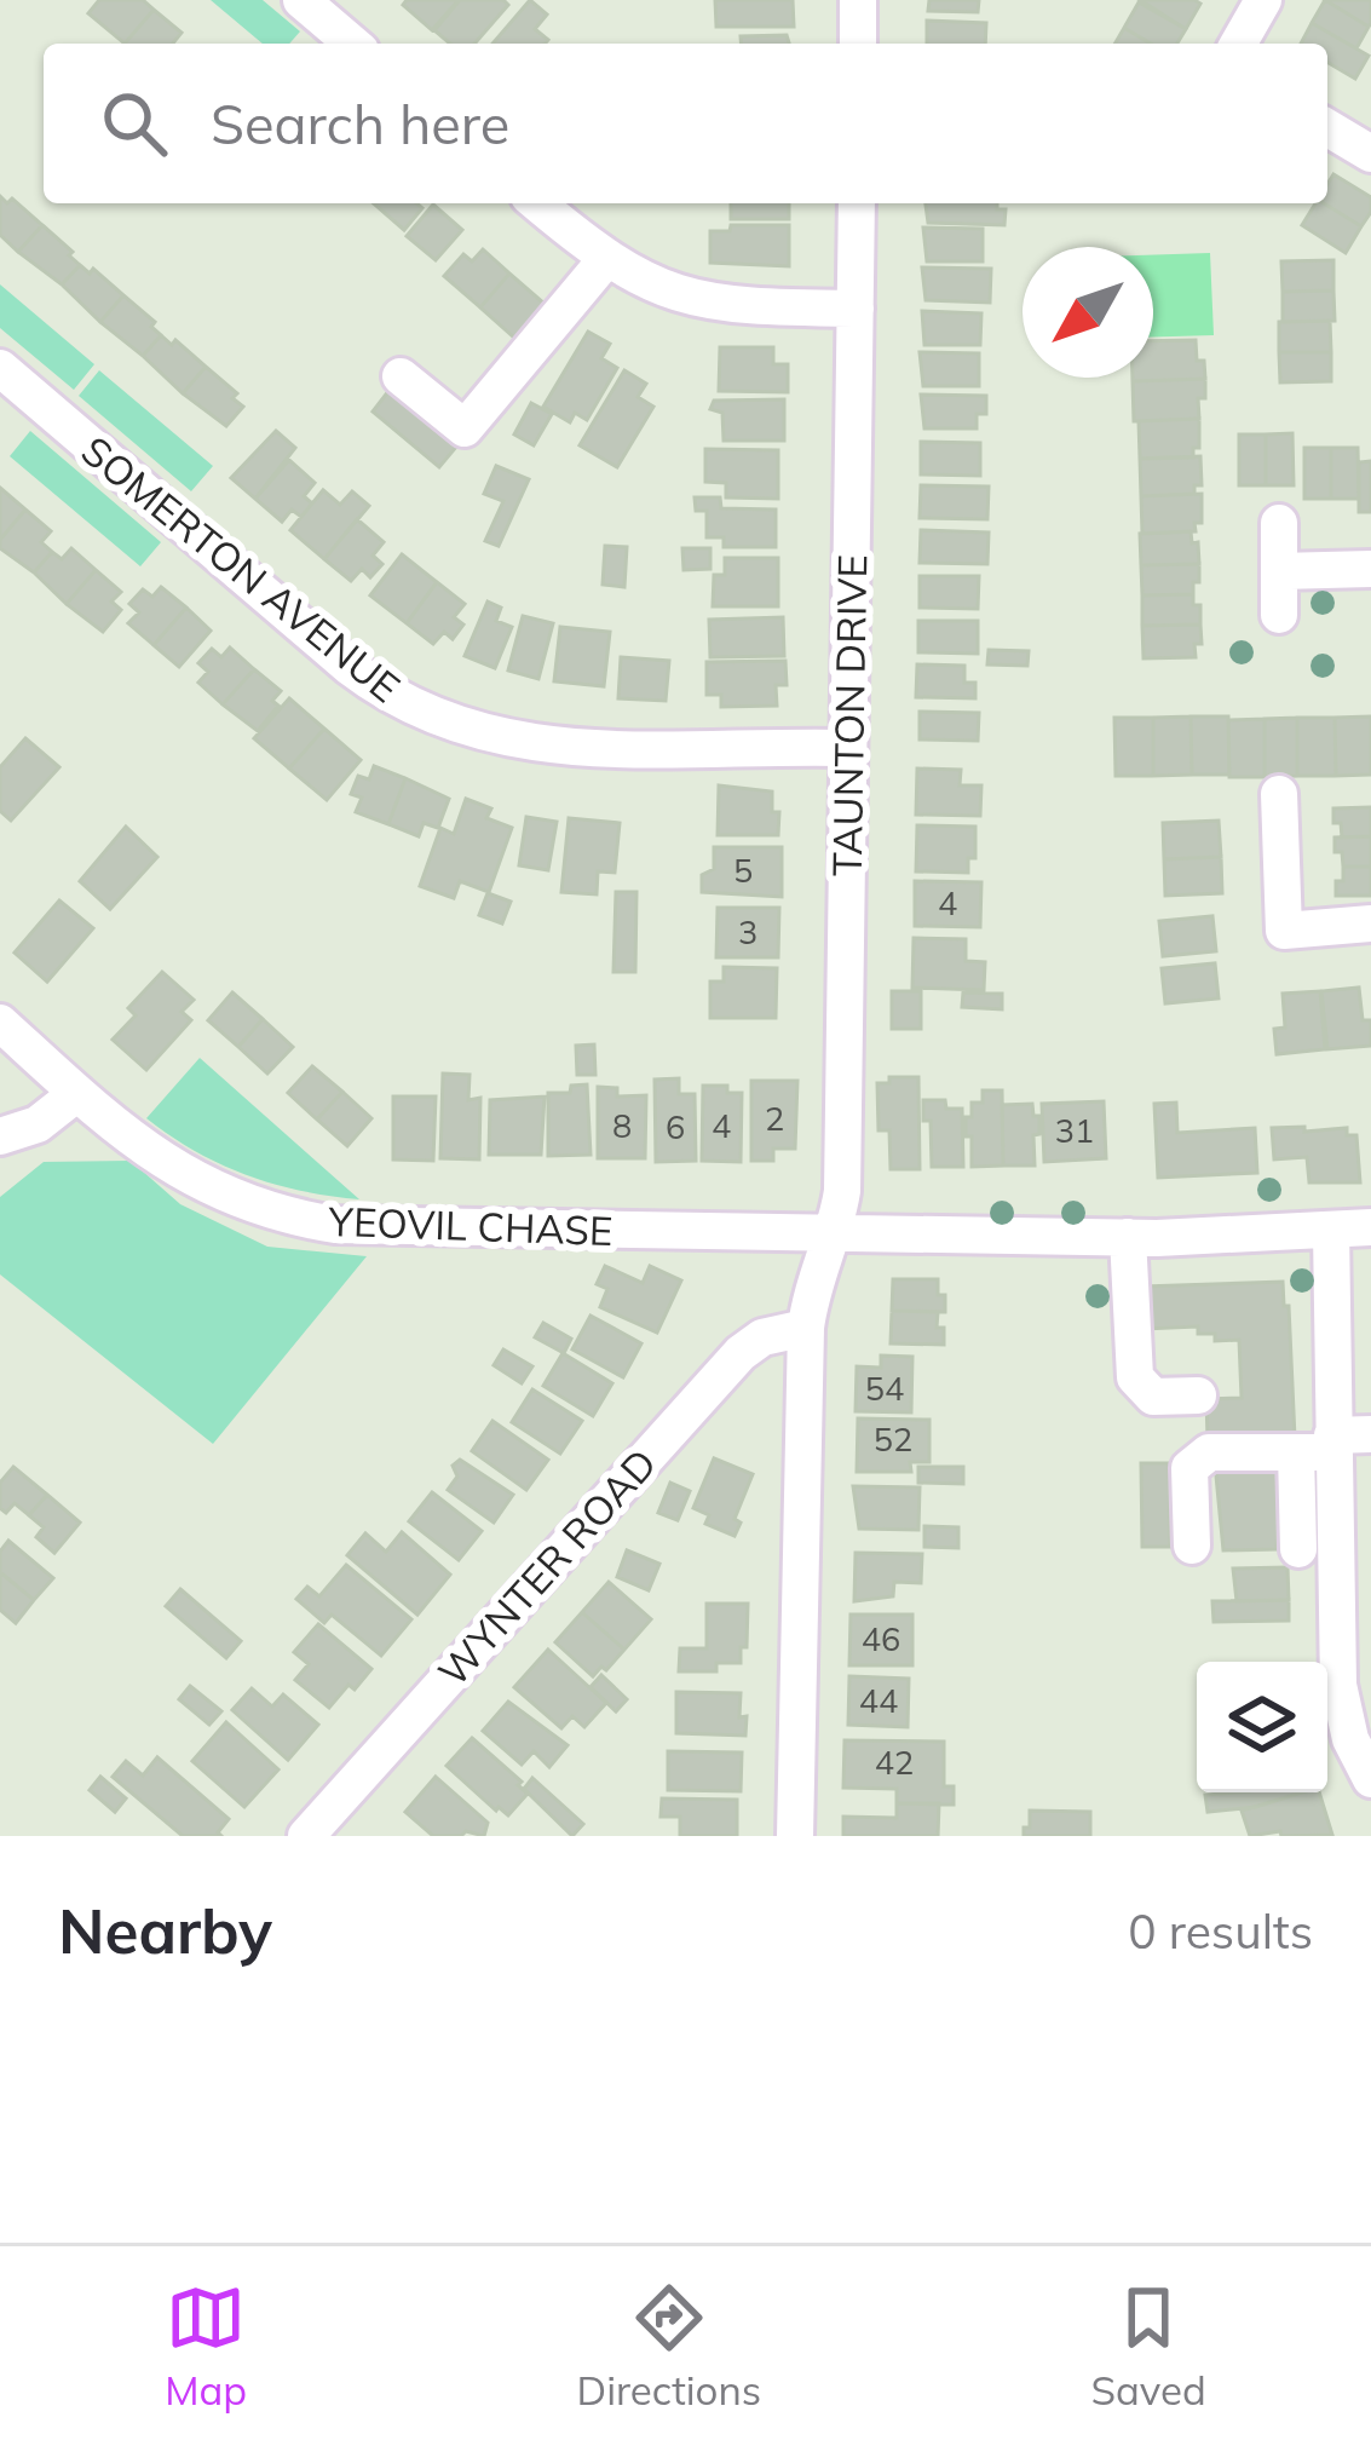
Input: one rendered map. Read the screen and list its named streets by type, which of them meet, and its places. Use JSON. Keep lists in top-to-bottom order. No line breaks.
{"streets":{"street":["SOMERTON AVENUE","TAUNTON DRIVE","YEOVIL CHASE","WYNTER ROAD"]},"crossings":[["SOMERTON AVENUE","TAUNTON DRIVE"],["TAUNTON DRIVE","YEOVIL CHASE"],["TAUNTON DRIVE","WYNTER ROAD"]],"house_numbers":["5","4","3","2","8","4","6","31","54","52","46","44","42"],"north":"bottom left","page":{"search":"Search here","heading":["Nearby","0 results"],"nav":["Map","Directions","Saved"]}}
